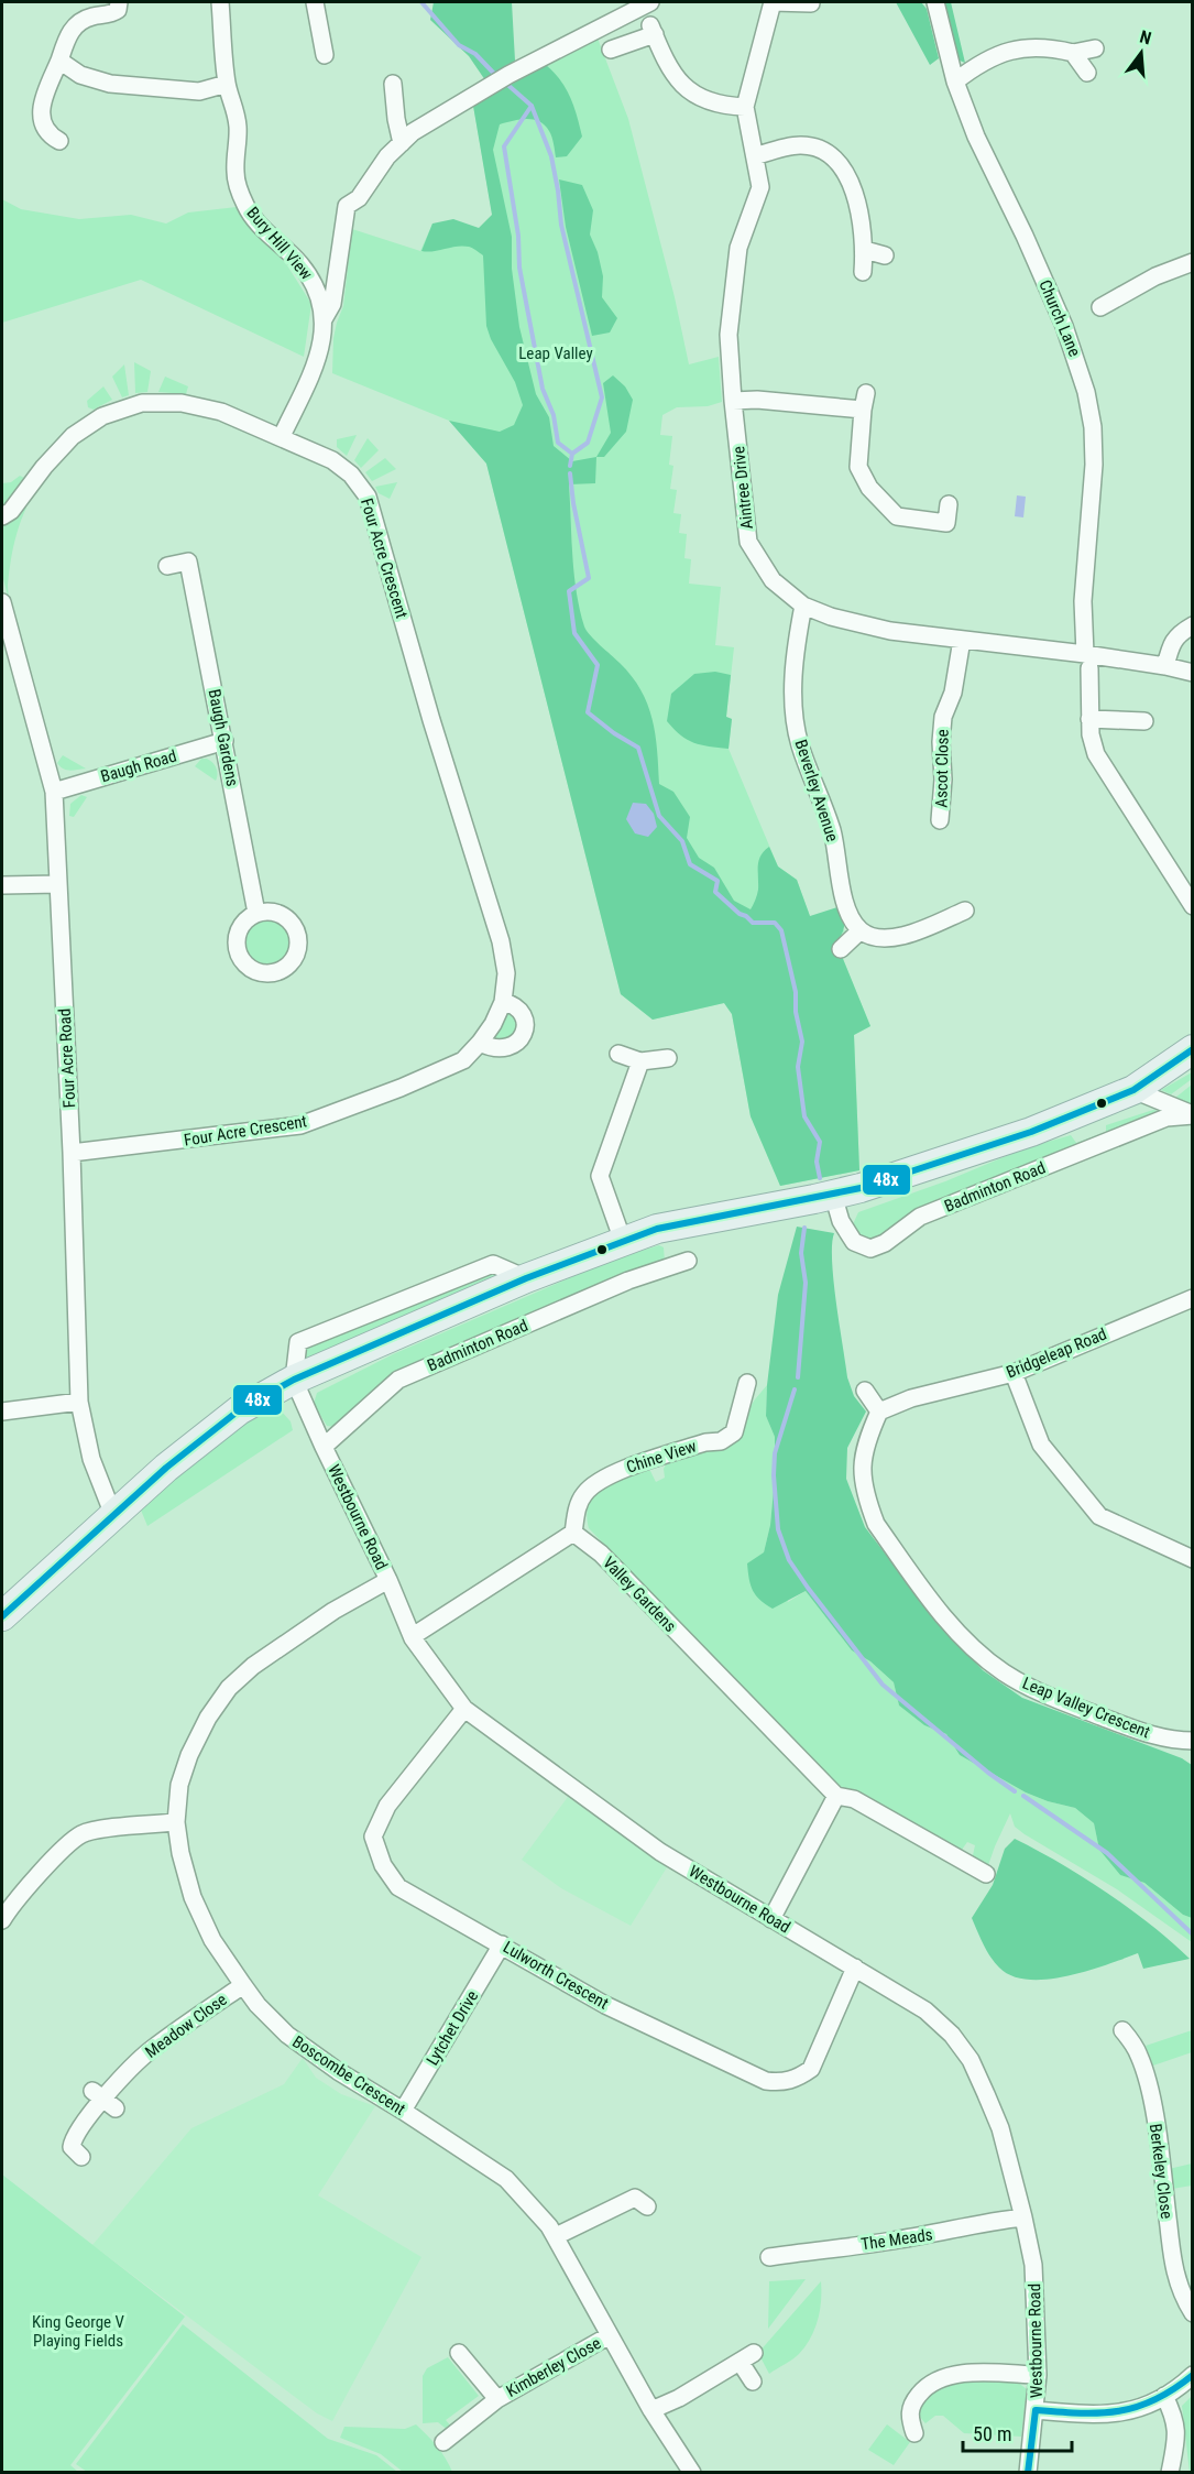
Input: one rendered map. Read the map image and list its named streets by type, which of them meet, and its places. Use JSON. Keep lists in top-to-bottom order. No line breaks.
{"streets":{"street":["Bury Hill View","Church Lane","Aintree Drive","Four Acre Crescent","Baugh Gardens","Baugh Road","Ascot Close","Beverley Avenue","Four Acre Road","Badminton Road","Bridgeleap Road","Chine View","Westbourne Road","Valley Gardens","Leap Valley Crescent","Lulworth Crescent","Meadow Close","Lytchet Drive","Boscombe Crescent","Berkeley Close","The Meads","Kimberley Close"]},"crossings":[["Bury Hill View","Four Acre Crescent"],["Church Lane","Aintree Drive"],["Aintree Drive","Ascot Close"],["Aintree Drive","Beverley Avenue"],["Four Acre Crescent","Four Acre Road"],["Baugh Gardens","Baugh Road"],["Baugh Road","Four Acre Road"],["Badminton Road","Westbourne Road"],["Bridgeleap Road","Leap Valley Crescent"],["Chine View","Valley Gardens"],["Westbourne Road","Lulworth Crescent"],["Westbourne Road","Boscombe Crescent"],["Westbourne Road","The Meads"],["Lulworth Crescent","Lytchet Drive"],["Meadow Close","Boscombe Crescent"],["Lytchet Drive","Boscombe Crescent"],["Boscombe Crescent","Kimberley Close"]],"parks":["Leap Valley","King George V Playing Fields"],"lines":["transit line 48x"],"scale_bar":"50 m","north":"top"}
